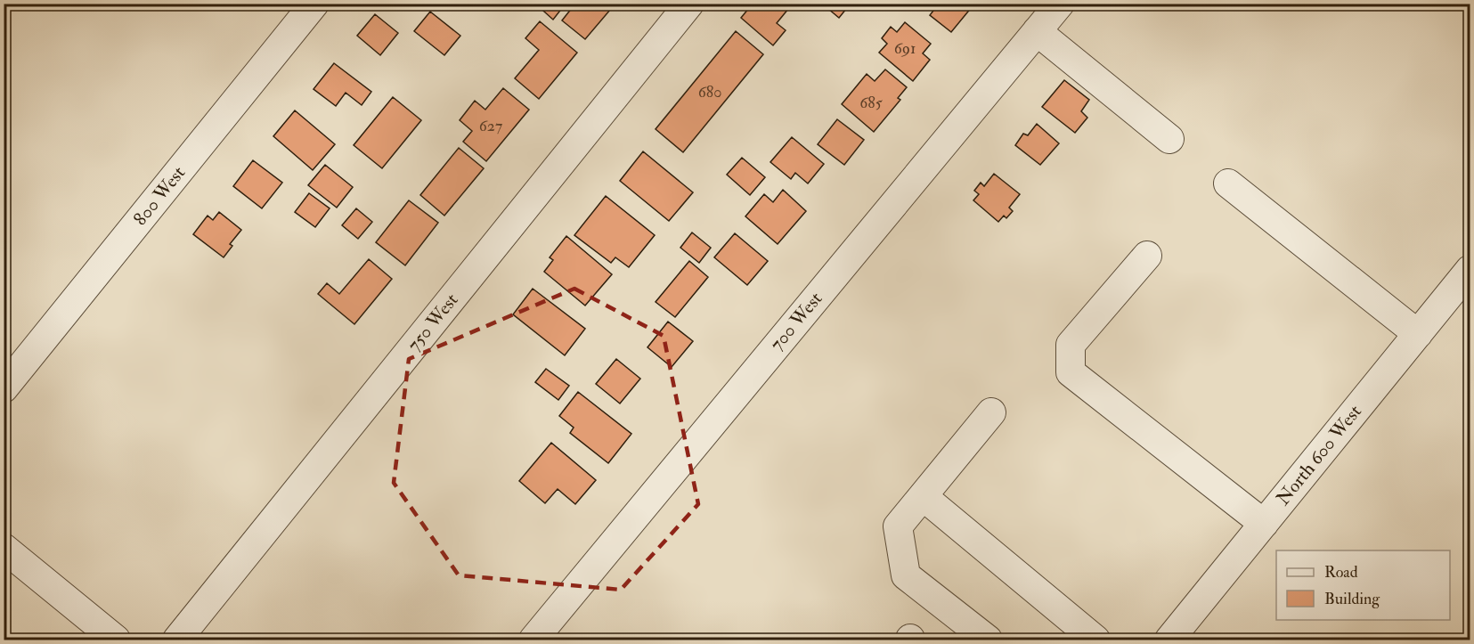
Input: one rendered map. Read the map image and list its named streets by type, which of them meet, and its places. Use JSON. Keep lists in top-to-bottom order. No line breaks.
{"streets":{"street":["800 West","700 West","750 West","North 600 West"]},"house_numbers":["691","680","685","627"],"legend":["Road","Building"]}
